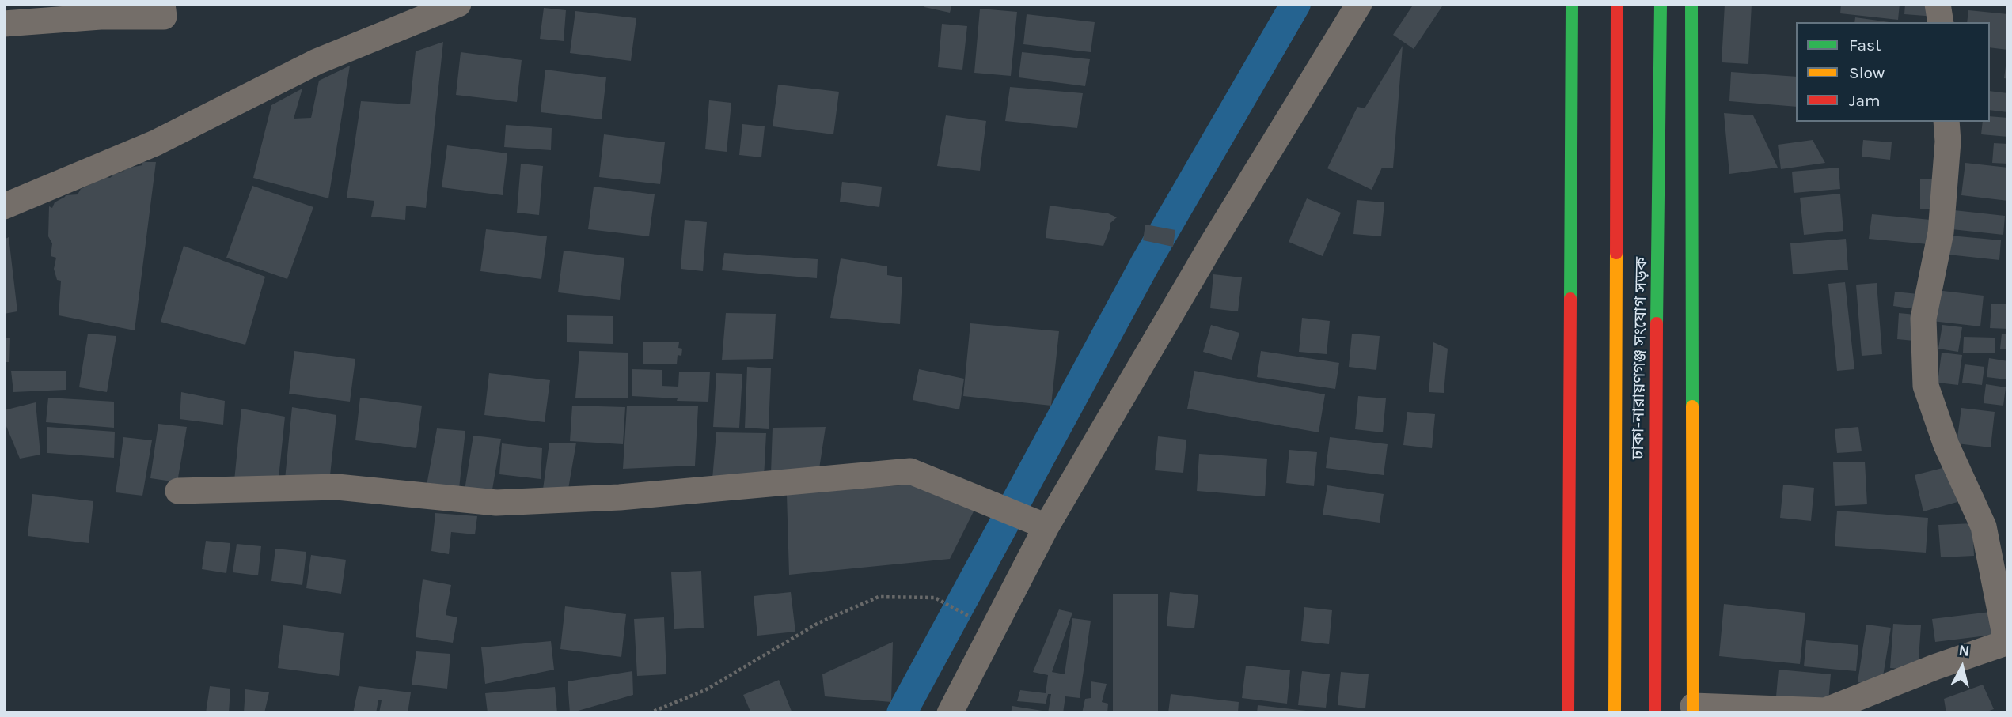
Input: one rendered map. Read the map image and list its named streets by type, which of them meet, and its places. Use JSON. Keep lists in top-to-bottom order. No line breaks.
{"streets":{"main road":["ঢাকা-নারায়ণগঞ্জ সংযোগ সড়ক"]},"legend":["Fast","Slow","Jam"],"north":"top"}
